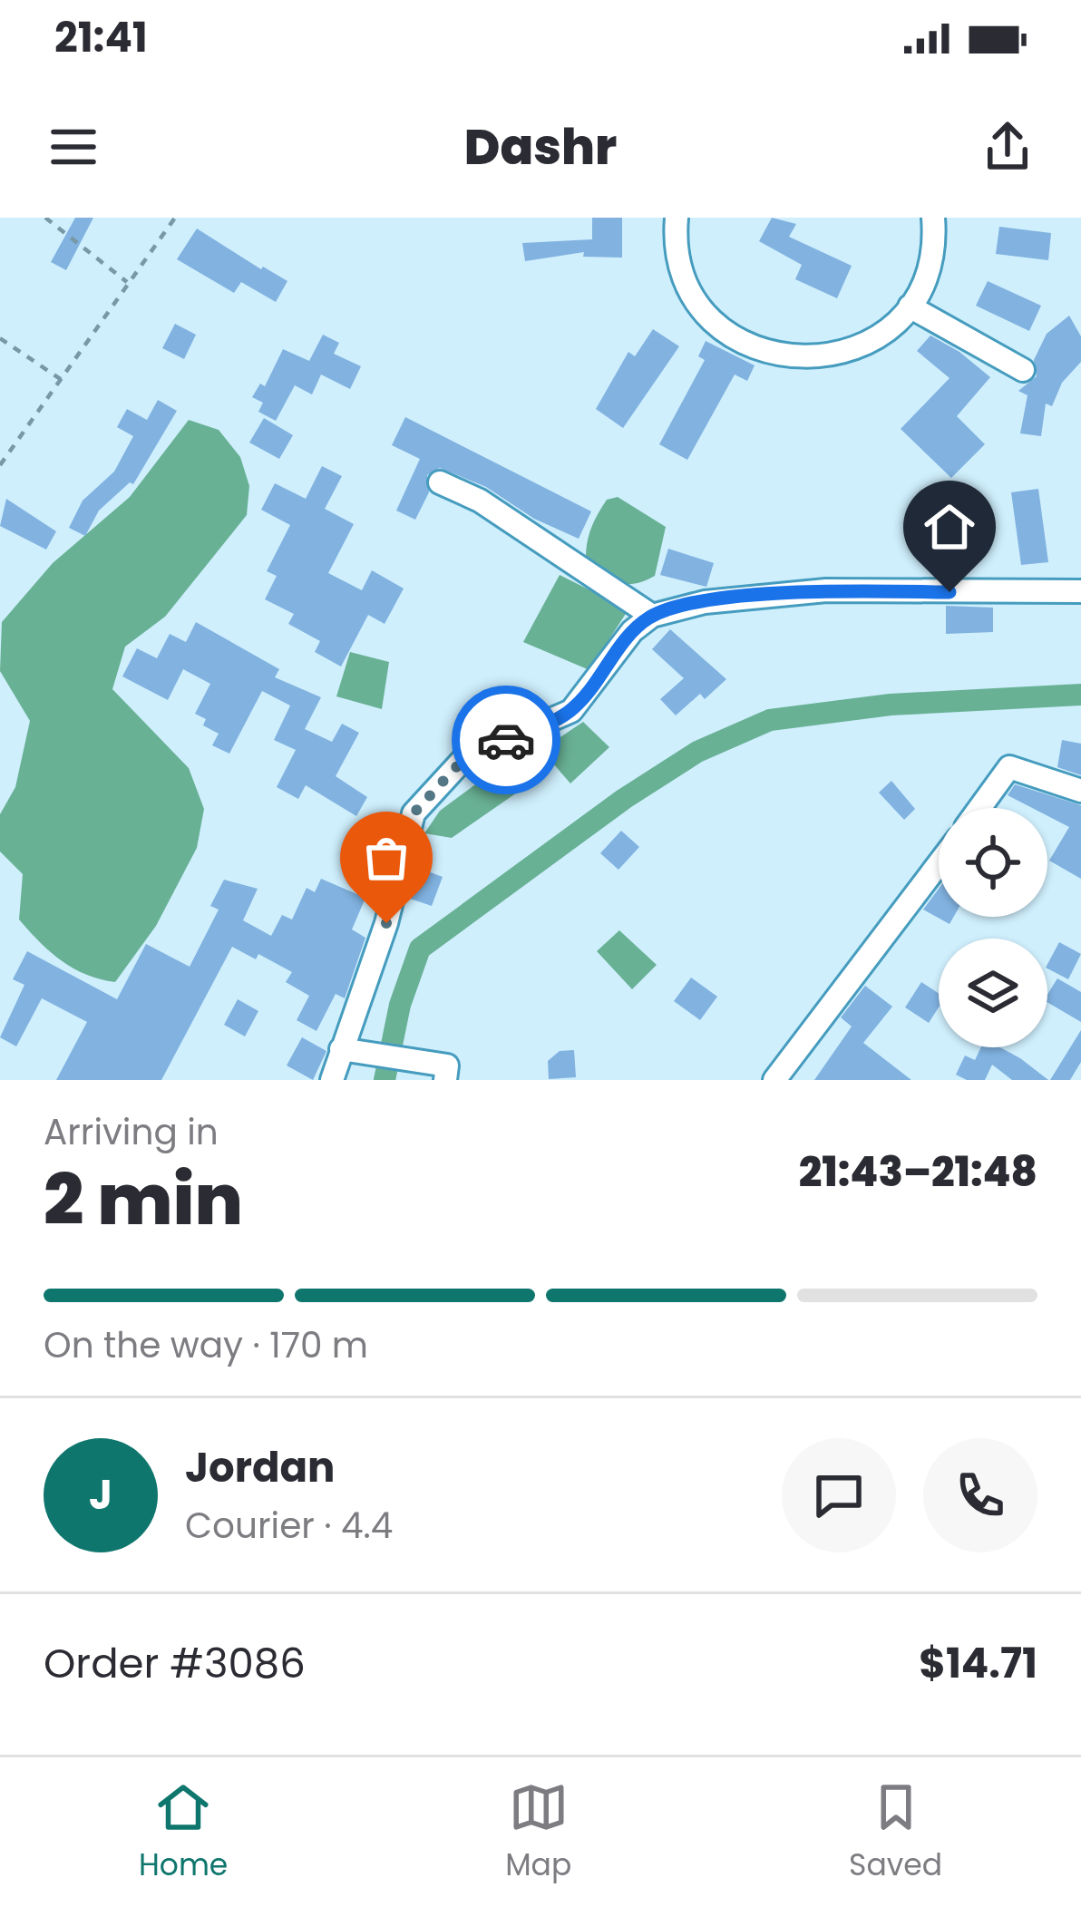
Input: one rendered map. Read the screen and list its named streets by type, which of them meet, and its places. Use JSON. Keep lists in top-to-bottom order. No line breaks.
{"page":{"status":"21:41","header":"Dashr","heading":["2 min","Arriving in","21:43–21:48"],"panel":["Jordan","Courier · 4.4","Order #3086","$14.71"],"bar":"On the way · 170 m","round":"J","tabs":["Home","Map","Saved"]}}
